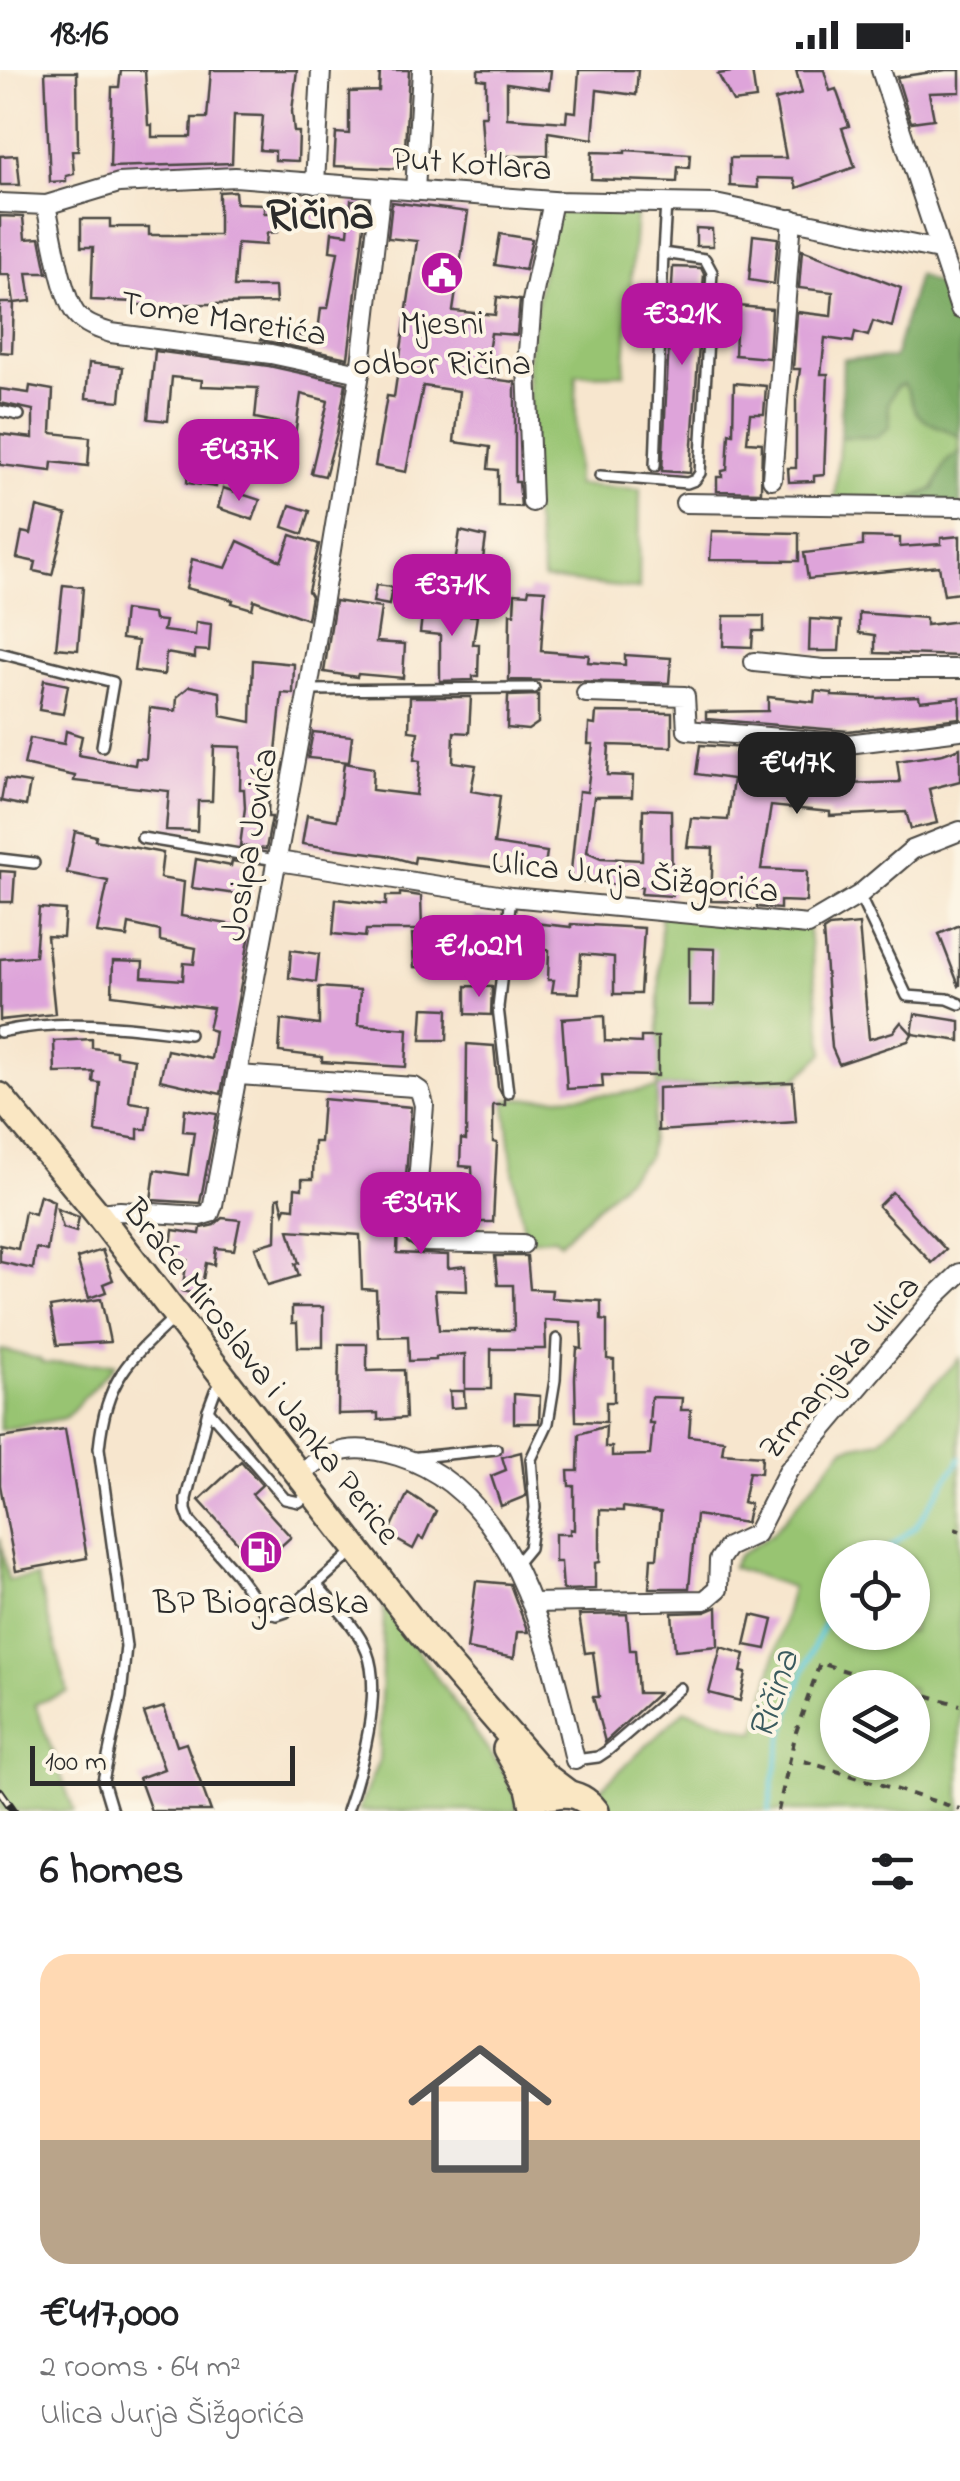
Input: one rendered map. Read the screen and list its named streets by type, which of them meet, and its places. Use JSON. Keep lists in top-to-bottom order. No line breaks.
{"streets":{"main road":["Braće Miroslava i Janka Perice"],"street":["Put Kotlara","Tome Maretića","Josipa Jovića","Ulica Jurja Šižgorića","Zrmanjska ulica"]},"crossings":[["Put Kotlara","Tome Maretića"],["Put Kotlara","Josipa Jovića"],["Tome Maretića","Josipa Jovića"],["Josipa Jovića","Ulica Jurja Šižgorića"],["Josipa Jovića","Braće Miroslava i Janka Perice"]],"districts":["Ričina"],"water":["Ričina"],"places":{"public building":["Mjesni odbor Ričina"],"fuel station":["BP Biogradska"]},"scale_bar":"100 m","page":{"status":"18:16","price":["€321K","€437K","€371K","€417K","€1.02M","€347K"],"scale":"100 m","heading":"6 homes","list":[{"name":"€417,000","note":"2 rooms · 64 m² · Ulica Jurja Šižgorića"}]}}
